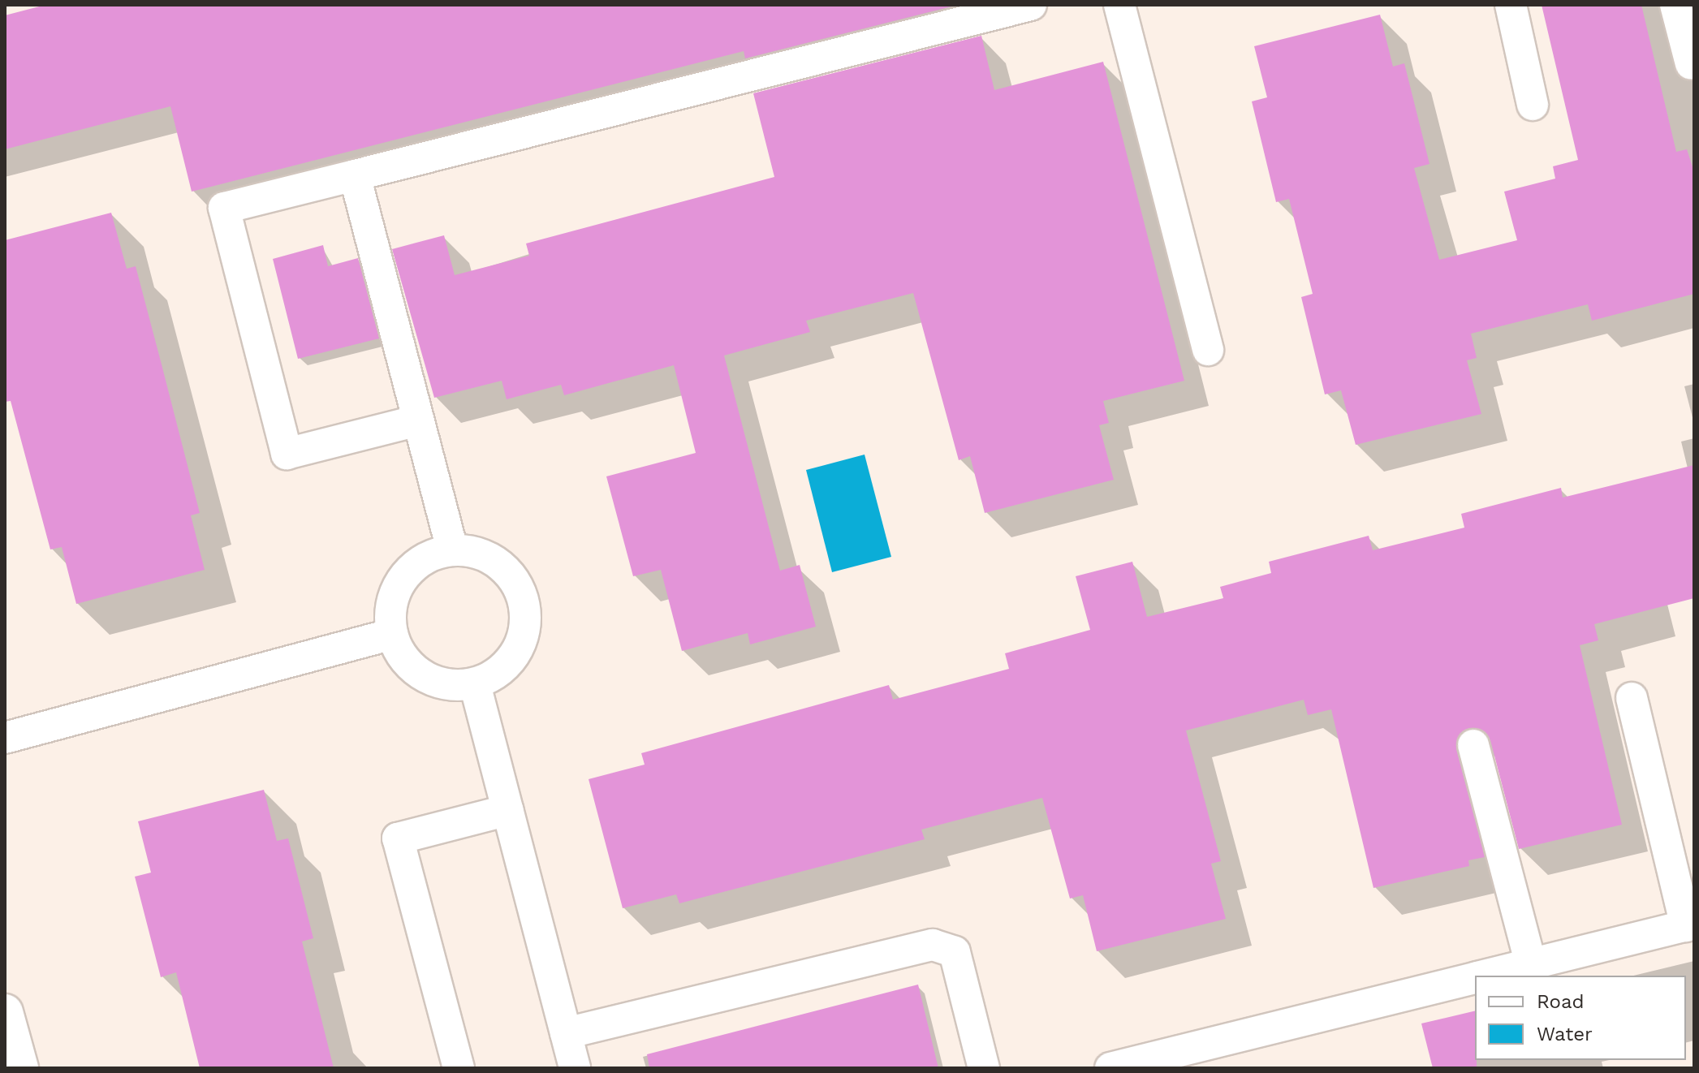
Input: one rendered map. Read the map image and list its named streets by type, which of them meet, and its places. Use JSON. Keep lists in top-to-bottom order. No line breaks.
{"legend":["Road","Water"]}
